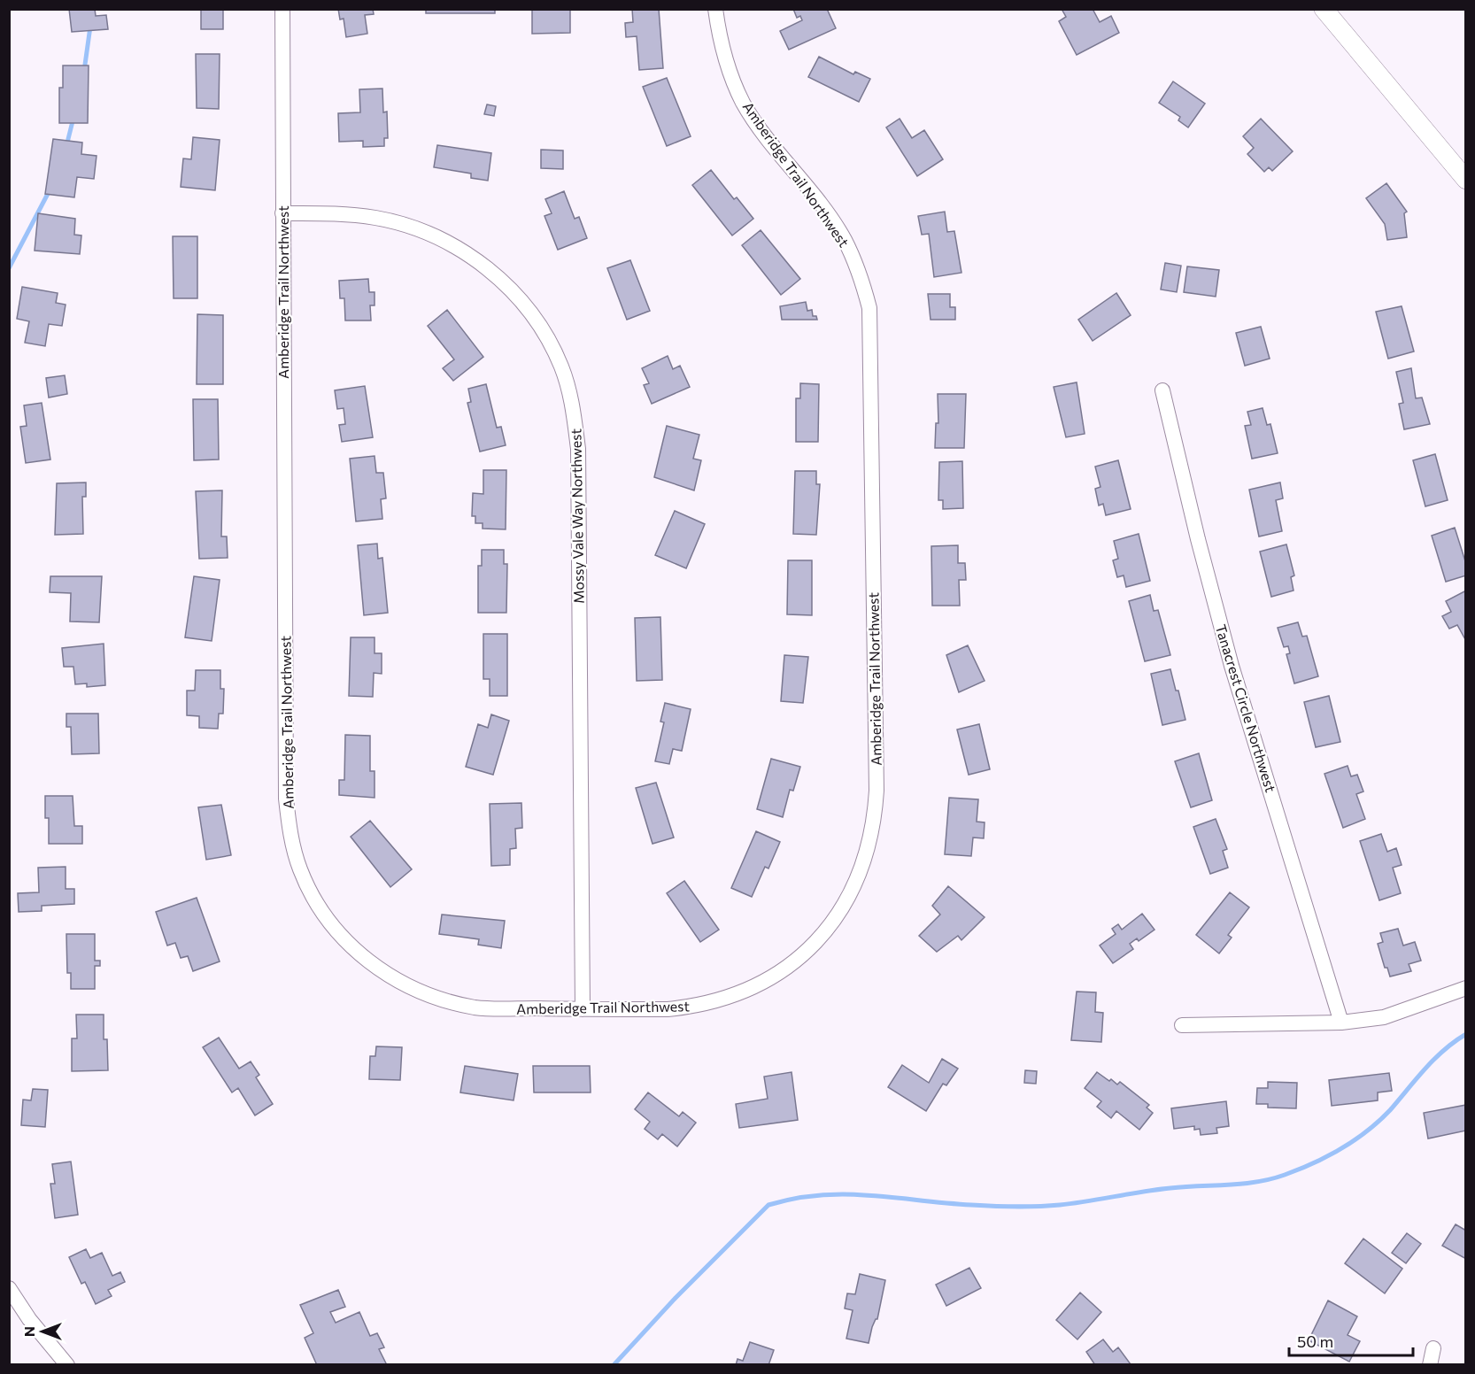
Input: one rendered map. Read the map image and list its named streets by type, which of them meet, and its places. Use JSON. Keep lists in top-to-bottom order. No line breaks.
{"streets":{"street":["Amberidge Trail Northwest","Mossy Vale Way Northwest","Tanacrest Circle Northwest"]},"crossings":[["Amberidge Trail Northwest","Mossy Vale Way Northwest"]],"scale_bar":"50 m","north":"left"}
